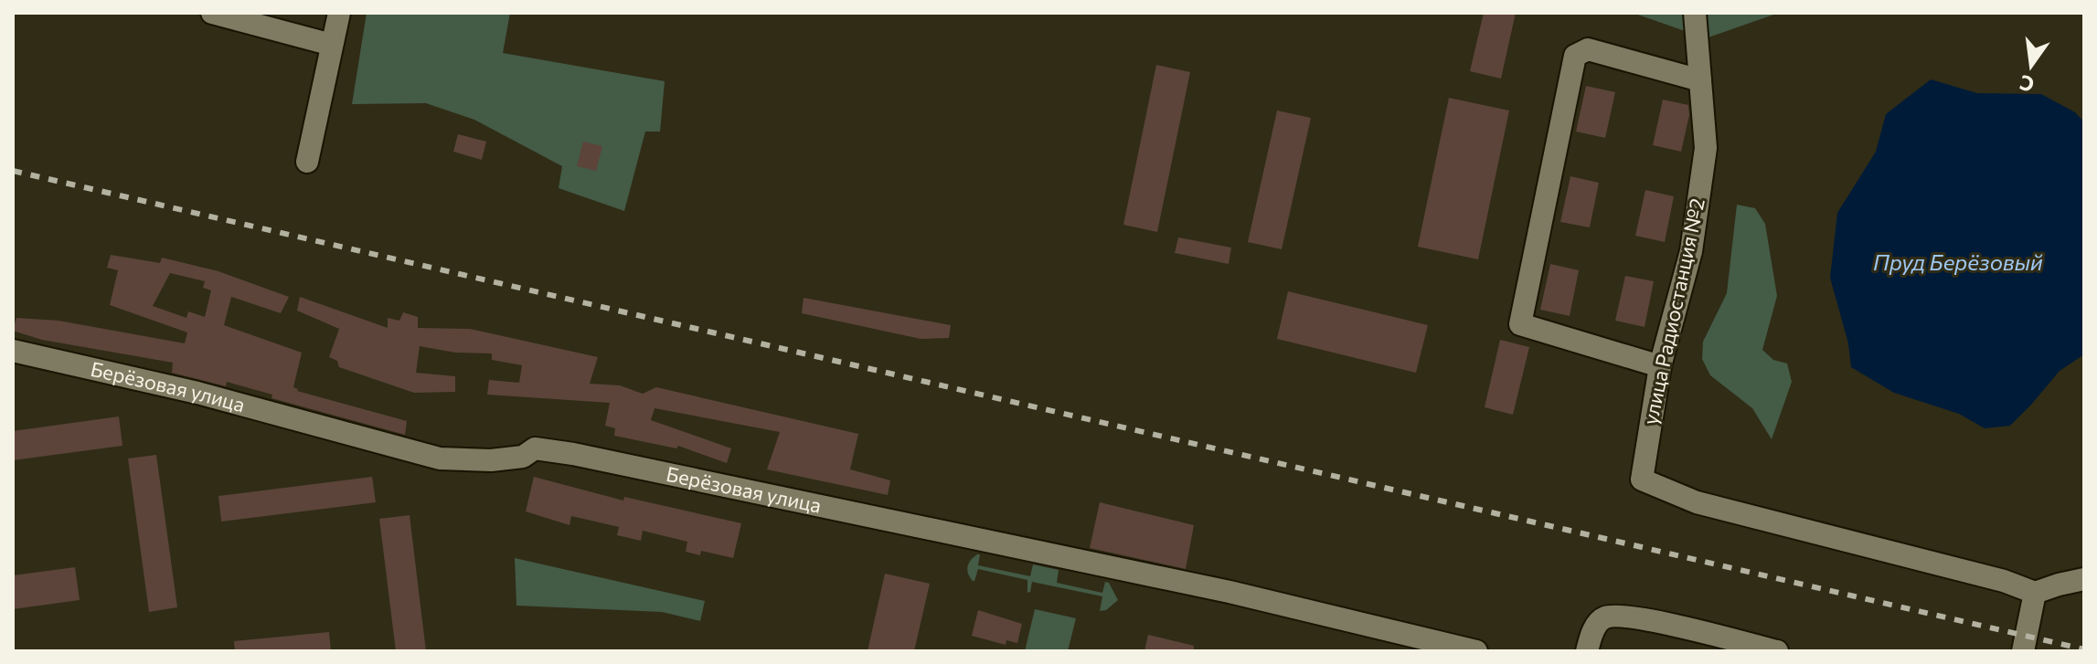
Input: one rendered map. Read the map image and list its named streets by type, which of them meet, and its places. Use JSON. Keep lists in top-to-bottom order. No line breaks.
{"streets":{"street":["улица Радиостанция №2","Берёзовая улица"]},"water":["Пруд Берёзовый"],"north":"bottom"}
